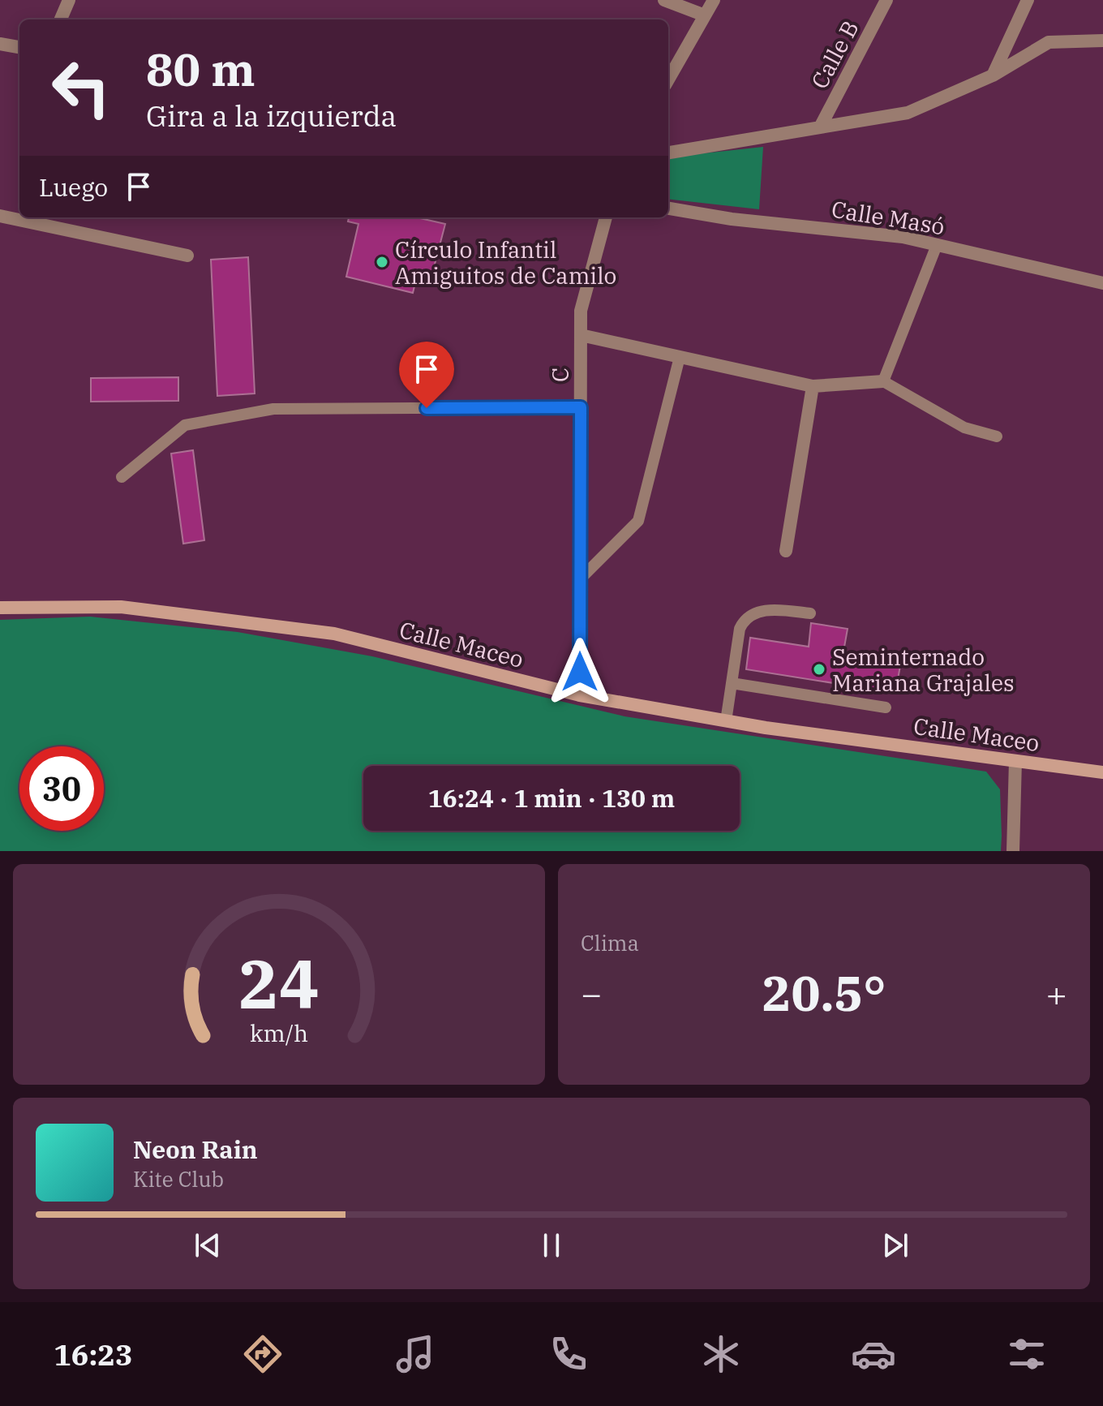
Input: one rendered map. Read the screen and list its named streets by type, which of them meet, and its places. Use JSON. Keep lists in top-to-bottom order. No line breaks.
{"streets":{"street":["Calle B","Calle Masó","C","Calle Maceo"]},"crossings":[["C","Calle Maceo"]],"places":["Círculo Infantil Amiguitos de Camilo","Seminternado Mariana Grajales"],"page":{"turn":["80 m","Gira a la izquierda"],"then":"Luego","limit":"30","trip":"16:24 · 1 min · 130 m","tile":"Clima","heat":["−","20.5°","+"],"song":["Neon Rain","Kite Club"],"tabs":"16:23","gauge":["24","km/h"]}}
